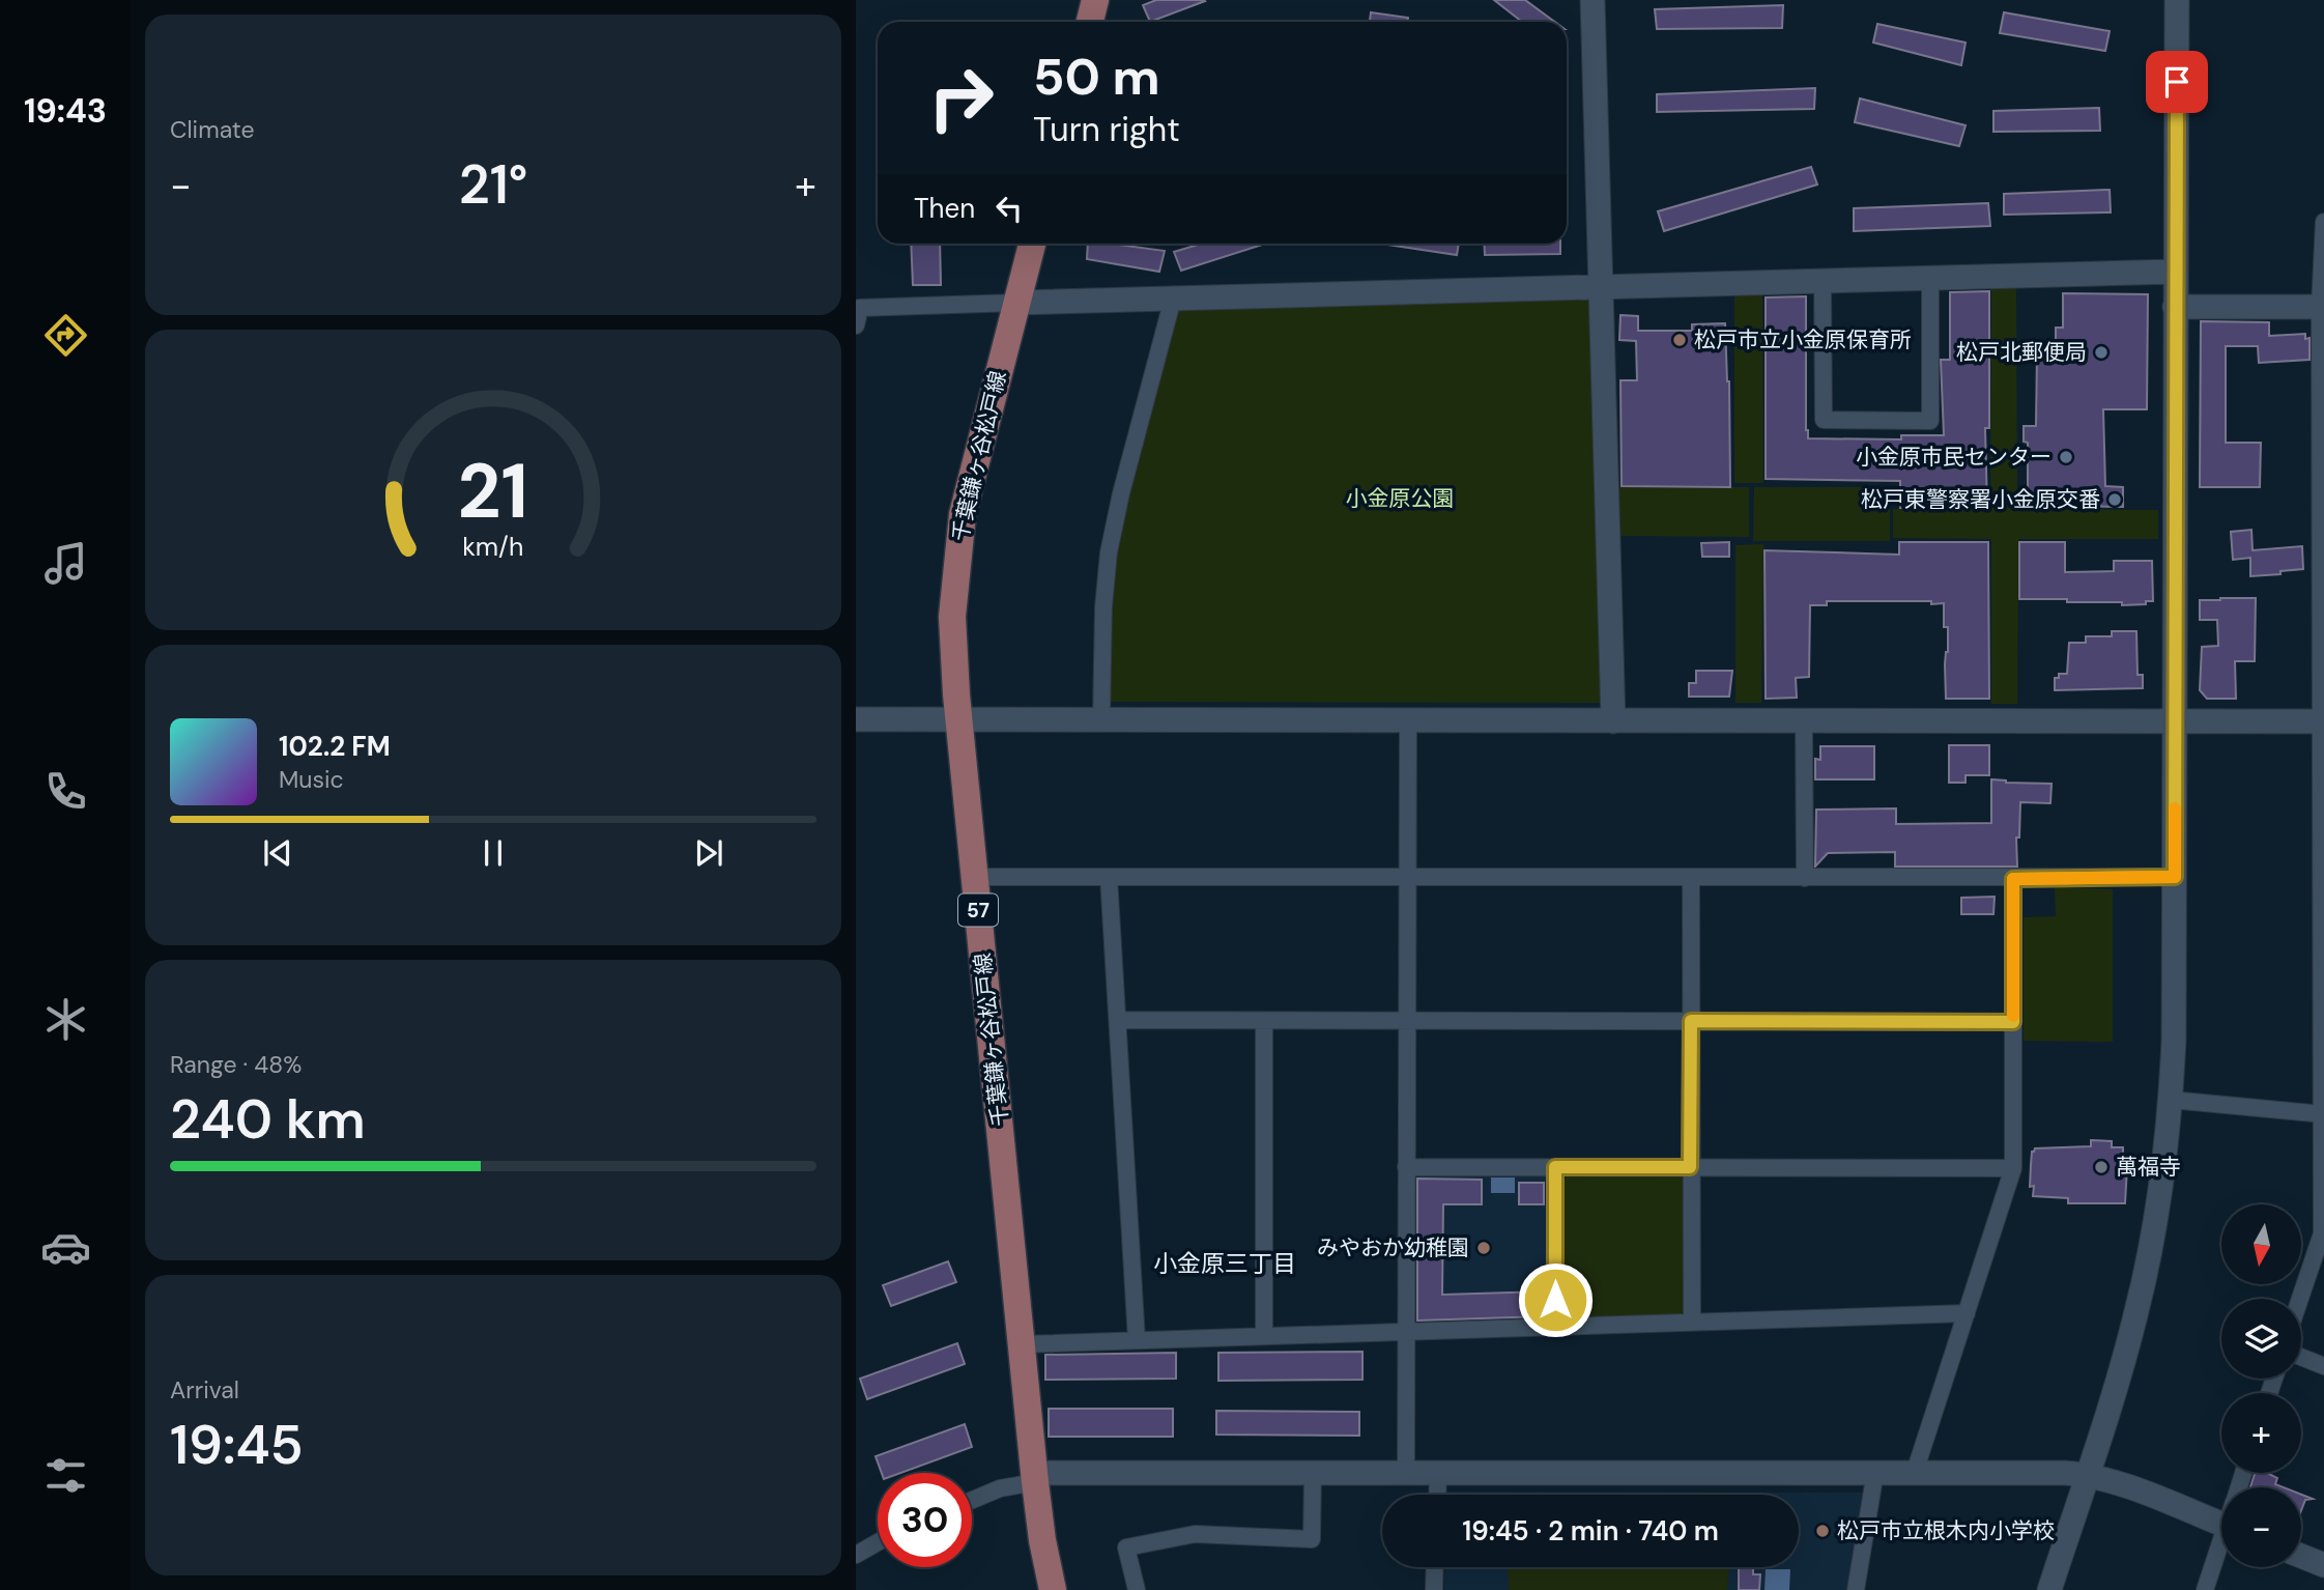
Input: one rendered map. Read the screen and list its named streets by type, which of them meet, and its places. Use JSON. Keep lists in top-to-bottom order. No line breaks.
{"streets":{"main road":["千葉鎌ヶ谷松戸線","57"]},"districts":["小金原三丁目"],"parks":["小金原公園"],"places":["松戸市立小金原保育所","松戸北郵便局","小金原市民センター","松戸東警察署小金原交番","萬福寺","みやおか幼稚園","松戸市立根木内小学校"],"north":"bottom","page":{"tabs":"19:43","tile":["Climate",["Range · 48%","240 km"],["Arrival","19:45"]],"turn":["50 m","Turn right"],"heat":["−","21°","+"],"then":"Then","song":["102.2 FM","Music"],"map_buttons":["+","−"],"limit":"30","trip":"19:45 · 2 min · 740 m","gauge":["21","km/h"]}}
